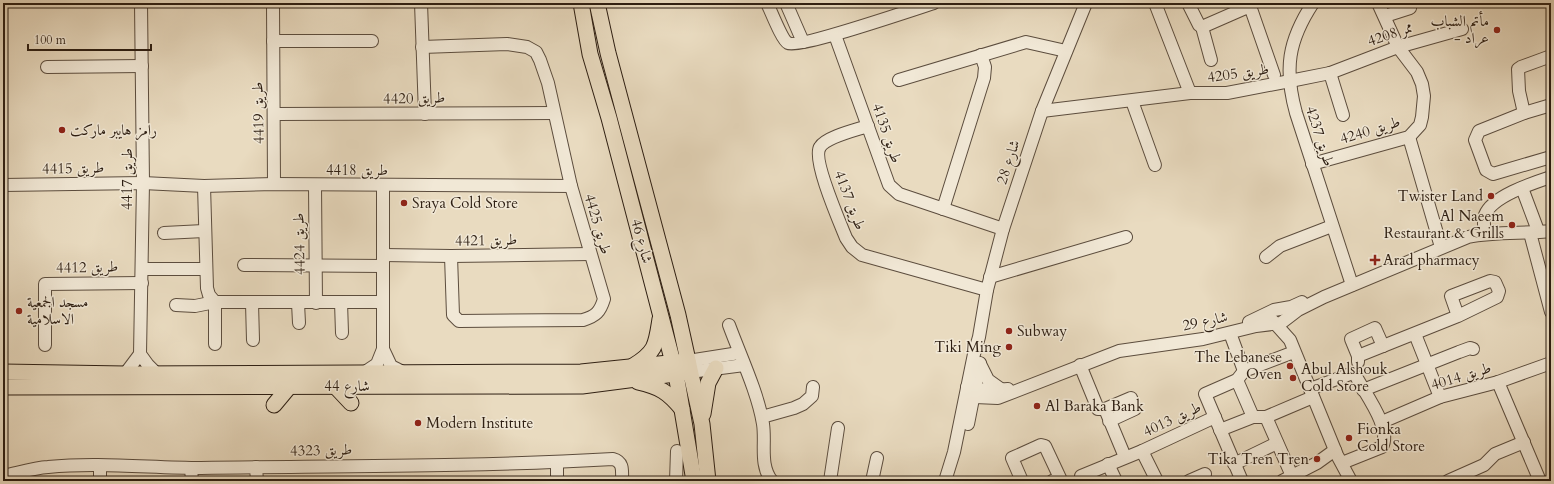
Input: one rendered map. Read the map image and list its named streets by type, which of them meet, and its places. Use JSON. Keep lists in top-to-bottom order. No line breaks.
{"streets":{"main road":["شارع 46","شارع 44"],"street":["ممر 4208","طريق 4205","طريق 4420","طريق 4419","طريق 4240","طريق 4135","طريق 4237","شارع 28","طريق 4415","طريق 4418","طريق 4417","طريق 4137","طريق 4425","طريق 4421","طريق 4424","طريق 4412","شارع 29","طريق 4014","طريق 4013","طريق 4323"]},"crossings":[["ممر 4208","طريق 4205"],["ممر 4208","طريق 4240"],["ممر 4208","طريق 4237"],["طريق 4205","طريق 4237"],["طريق 4205","شارع 28"],["طريق 4420","طريق 4419"],["طريق 4420","طريق 4425"],["طريق 4419","طريق 4418"],["طريق 4240","طريق 4237"],["طريق 4135","شارع 28"],["طريق 4135","طريق 4137"],["طريق 4237","شارع 29"],["شارع 28","طريق 4137"],["شارع 28","شارع 29"],["طريق 4415","طريق 4418"],["طريق 4415","طريق 4417"],["طريق 4418","طريق 4417"],["طريق 4418","طريق 4425"],["طريق 4418","طريق 4424"],["طريق 4417","طريق 4412"],["طريق 4425","طريق 4421"],["طريق 4421","طريق 4424"],["شارع 46","شارع 44"]],"places":{"other":["مأتم الشباب - عراد","رامز هايبر ماركت","Twister Land","Sraya Cold Store","Al Naeem Restaurant & Grills","مسجد الجمعية الاسلامية","Subway","Tiki Ming","The Lebanese Oven","Abul Alshouk Cold Store","Al Baraka Bank","Modern Institute","Fionka Cold Store","Tika Tren Tren"],"health":["Arad pharmacy"]},"scale_bar":"100 m"}
